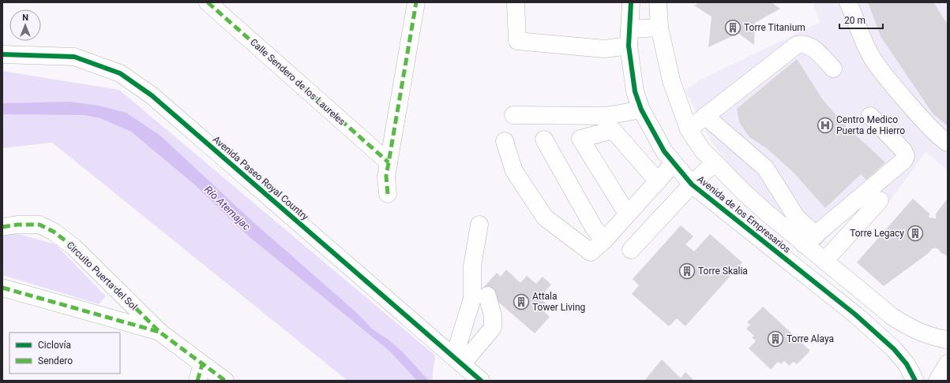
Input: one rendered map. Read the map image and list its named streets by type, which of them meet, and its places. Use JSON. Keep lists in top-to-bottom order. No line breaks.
{"streets":{"street":["Calle Sendero de los Laureles","Avenida Paseo Royal Country","Avenida de los Empresarios","Circuito Puerta del Sol"]},"water":["Río Atemajac"],"places":{"building":["Torre Titanium","Torre Legacy","Torre Skalia","Attala Tower Living","Torre Alaya"],"hospital":["Centro Medico Puerta de Hierro"]},"legend":["Ciclovía","Sendero"],"scale_bar":"20 m","north":"top"}
